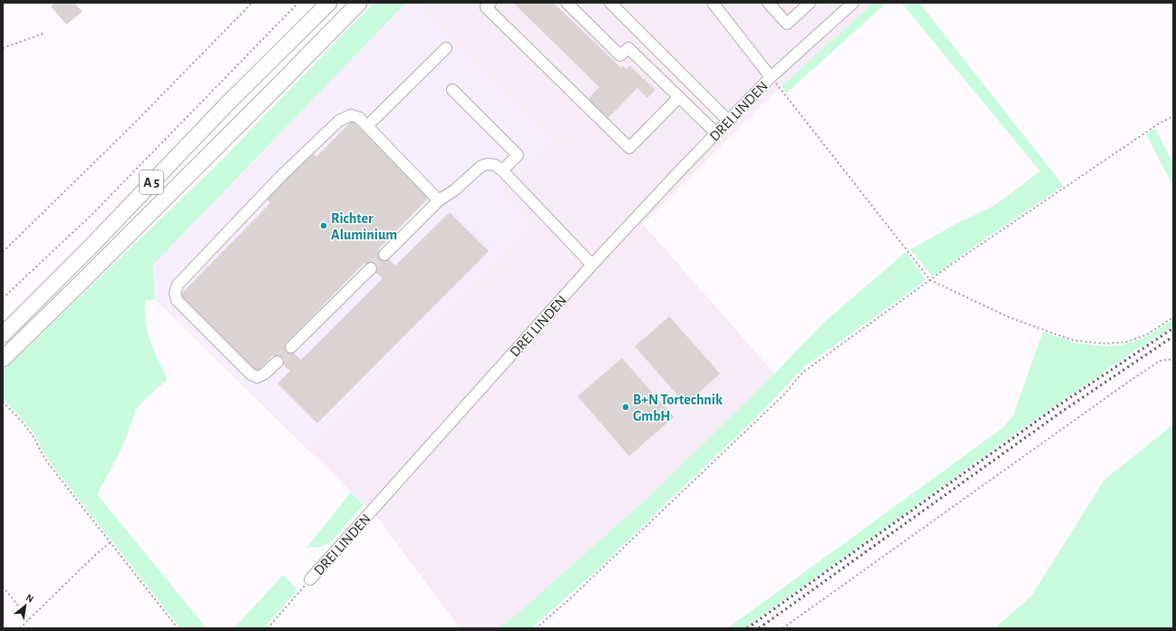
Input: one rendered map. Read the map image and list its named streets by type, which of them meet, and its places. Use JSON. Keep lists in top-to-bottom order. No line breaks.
{"streets":{"highway":["A 5"],"street":["DREI LINDEN"]},"places":["Richter Aluminium","B+N Tortechnik GmbH"],"north":"top right"}
